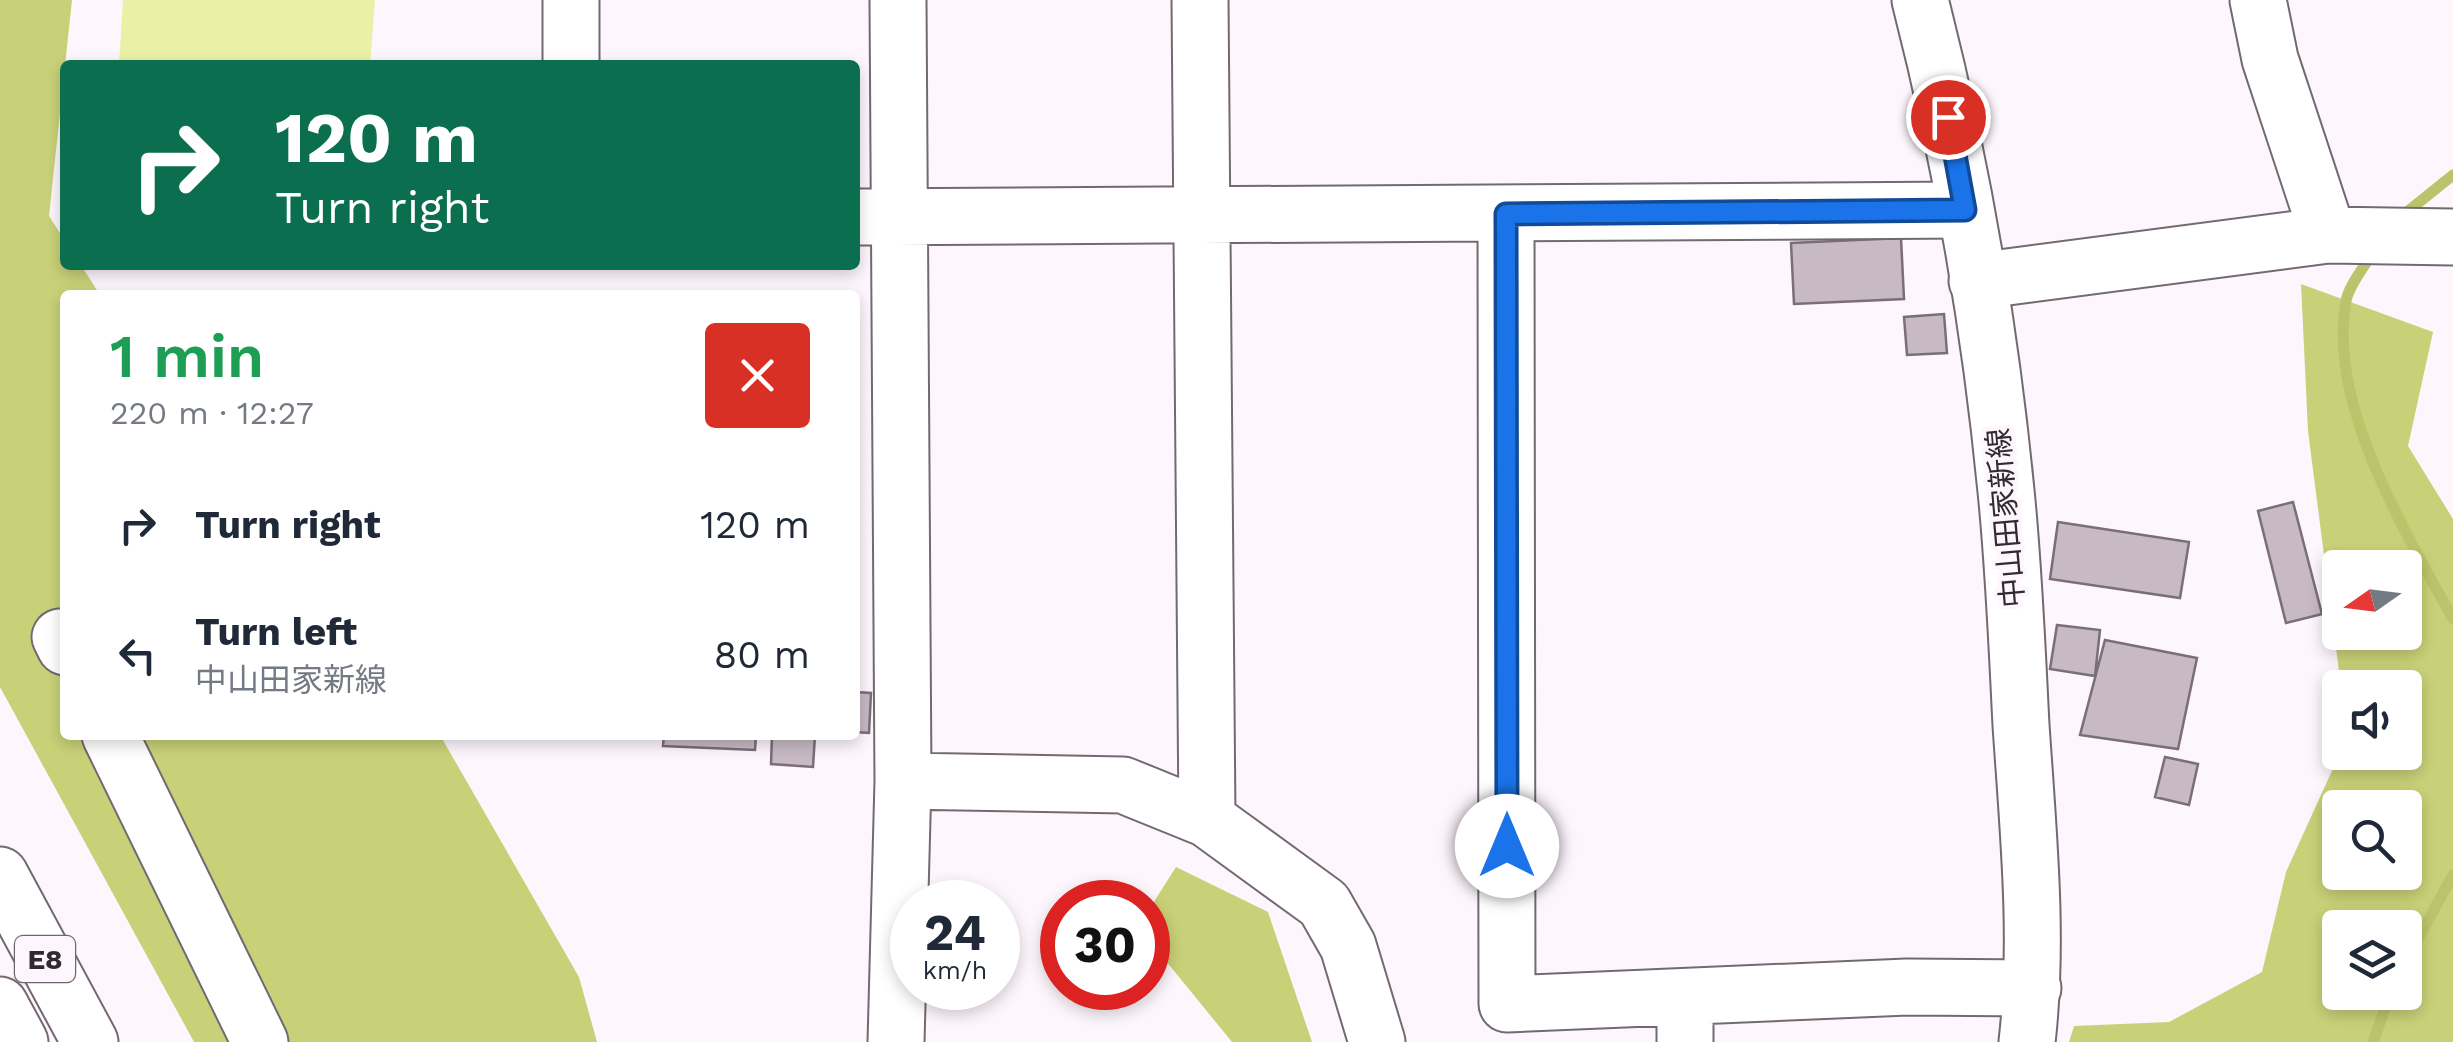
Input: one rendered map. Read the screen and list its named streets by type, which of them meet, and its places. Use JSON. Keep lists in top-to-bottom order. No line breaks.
{"streets":{"main road":["中山田家新線","E8"]},"north":"left","page":{"turn":["120 m","Turn right"],"heading":["1 min","220 m · 12:27"],"list":[{"name":"Turn right","value":"120 m"},{"name":"Turn left","note":"中山田家新線","value":"80 m"}],"speed":"24 km/h","limit":"30"}}
